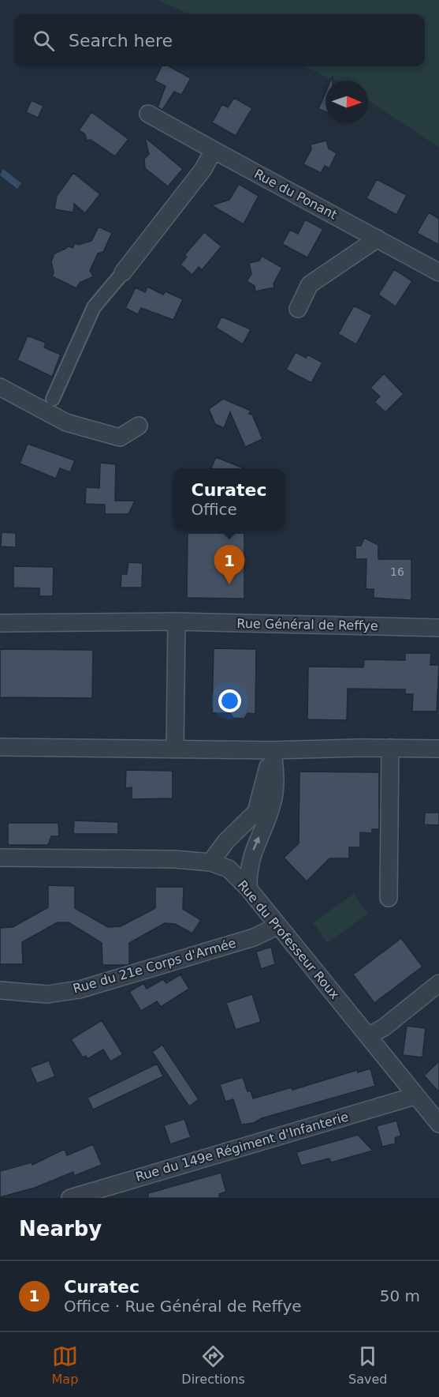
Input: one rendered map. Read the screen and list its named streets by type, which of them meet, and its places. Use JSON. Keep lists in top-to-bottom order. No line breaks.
{"streets":{"street":["Rue du Ponant","Rue Général de Reffye","Rue du Professeur Roux","Rue du 21e Corps d'Armée","Rue du 149e Régiment d'Infanterie"]},"crossings":[["Rue du Professeur Roux","Rue du 21e Corps d'Armée"],["Rue du Professeur Roux","Rue du 149e Régiment d'Infanterie"]],"house_numbers":["16"],"north":"right","page":{"search":"Search here","popup":["Curatec","Office"],"pins":"1","heading":"Nearby","list":[{"mark":"1","name":"Curatec","note":"Office · Rue Général de Reffye","value":"50 m"}],"nav":["Map","Directions","Saved"]}}
